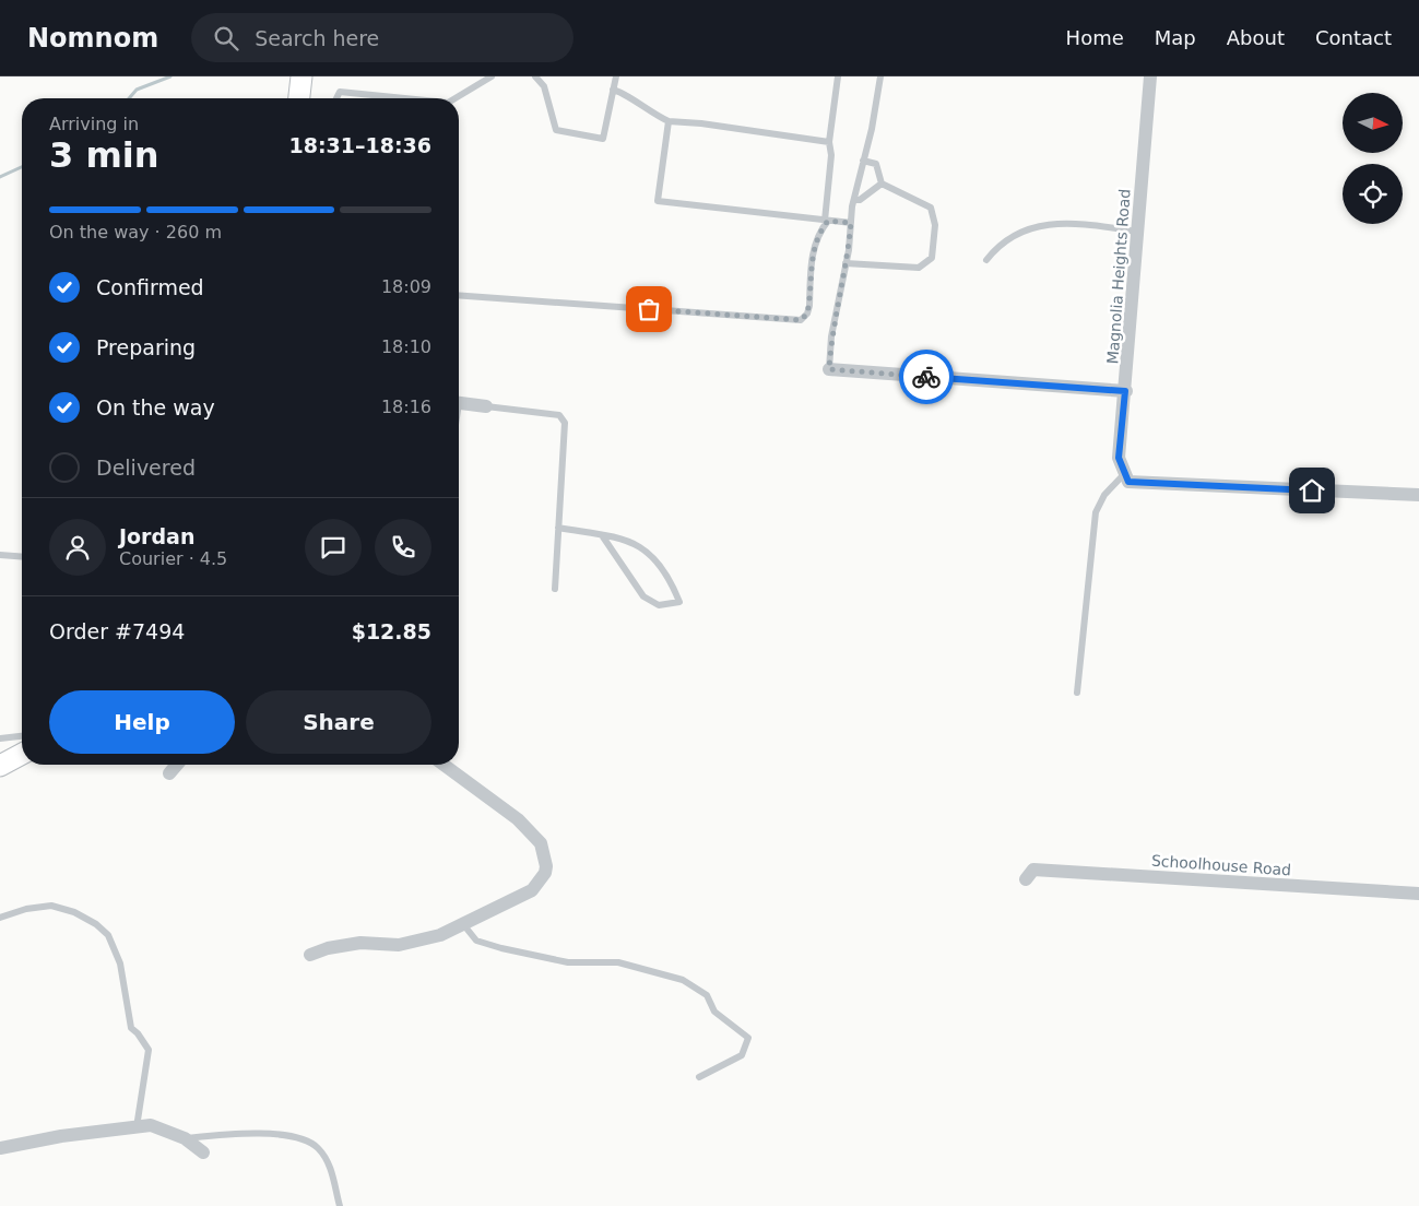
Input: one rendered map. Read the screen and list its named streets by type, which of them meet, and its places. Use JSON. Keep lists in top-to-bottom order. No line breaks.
{"streets":{"street":["Magnolia Heights Road","Schoolhouse Road"]},"north":"right","page":{"header":"Nomnom","search":"Search here","nav":["Home","Map","About","Contact"],"heading":["3 min","Arriving in","18:31–18:36"],"panel":["Jordan","Courier · 4.5","Order #7494","$12.85"],"bar":"On the way · 260 m","list":[["Confirmed","18:09"],["Preparing","18:10"],["On the way","18:16"],"Delivered"],"buttons":["Help","Share"]}}
